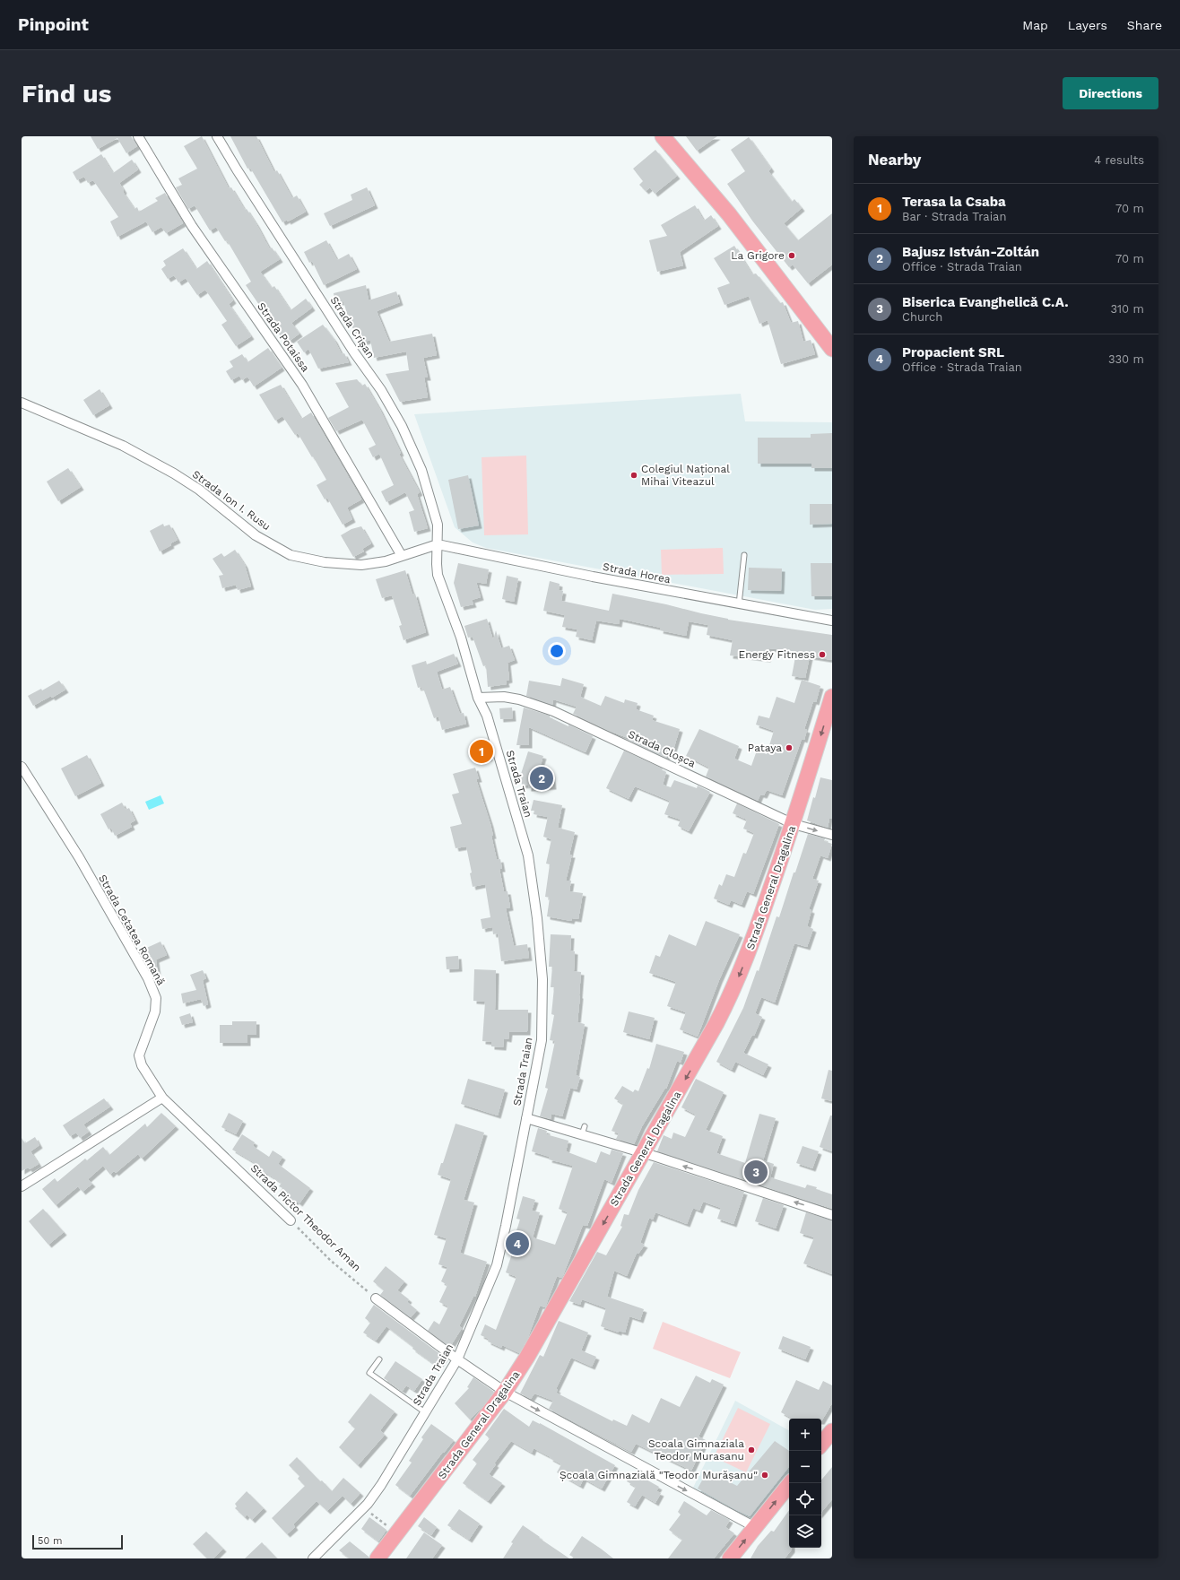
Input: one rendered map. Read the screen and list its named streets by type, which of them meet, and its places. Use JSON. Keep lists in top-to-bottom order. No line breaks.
{"streets":{"main road":["Strada General Dragalina"],"street":["Strada Crișan","Strada Potaissa","Strada Ion I. Rusu","Strada Horea","Strada Cloșca","Strada Traian","Strada Cetatea Romană","Strada Pictor Theodor Aman"]},"crossings":[["Strada Crișan","Strada Ion I. Rusu"],["Strada Crișan","Strada Horea"],["Strada Crișan","Strada Traian"],["Strada Potaissa","Strada Ion I. Rusu"],["Strada Ion I. Rusu","Strada Horea"],["Strada Ion I. Rusu","Strada Traian"],["Strada Horea","Strada Traian"],["Strada Cloșca","Strada Traian"],["Strada Cloșca","Strada General Dragalina"],["Strada Cetatea Romană","Strada Pictor Theodor Aman"]],"one_way":["Strada General Dragalina"],"places":["La Grigore","Colegiul Național Mihai Viteazul","Energy Fitness","Pataya","Scoala Gimnaziala Teodor Murasanu","Școala Gimnazială \"Teodor Murășanu\""],"scale_bar":"50 m","page":{"header":"Pinpoint","nav":["Map","Layers","Share"],"buttons":"Directions","title":"Find us","heading":["Nearby","4 results"],"list":[{"mark":"1","name":"Terasa la Csaba","note":"Bar · Strada Traian","value":"70 m"},{"mark":"2","name":"Bajusz István-Zoltán","note":"Office · Strada Traian","value":"70 m"},{"mark":"3","name":"Biserica Evanghelică C.A.","note":"Church","value":"310 m"},{"mark":"4","name":"Propacient SRL","note":"Office · Strada Traian","value":"330 m"}],"pins":["1","2","3","4"],"map_buttons":["+","−"],"scale":"50 m"}}
